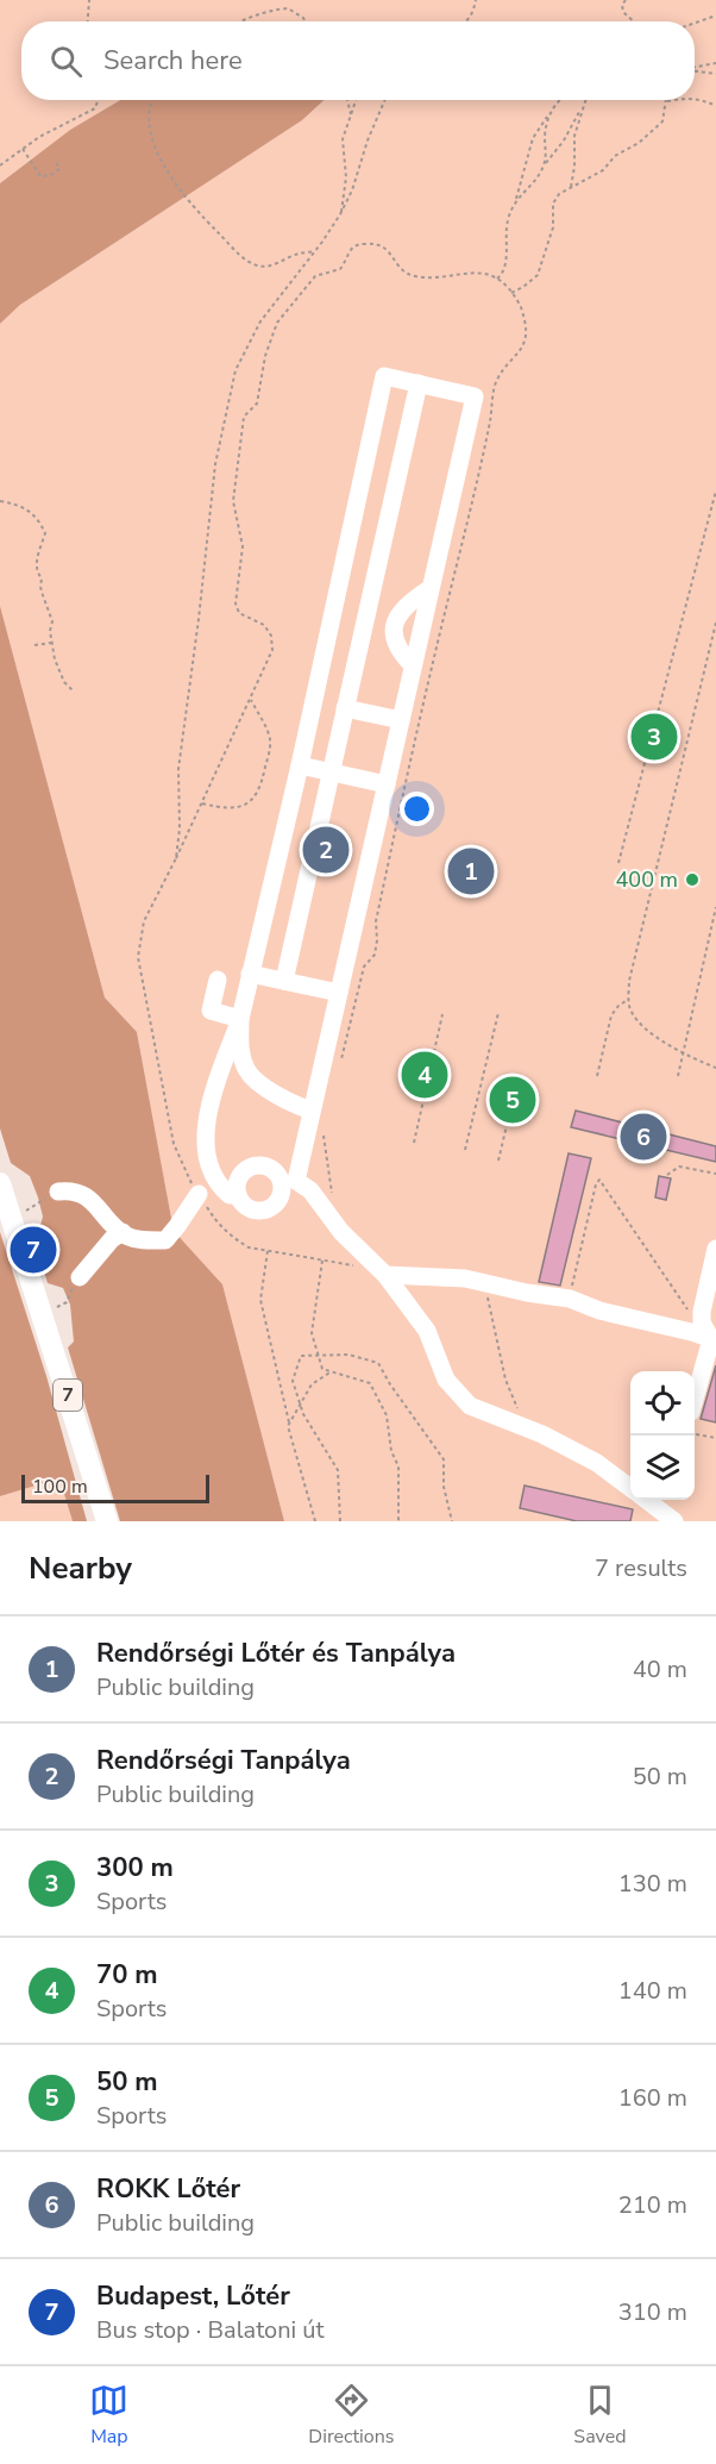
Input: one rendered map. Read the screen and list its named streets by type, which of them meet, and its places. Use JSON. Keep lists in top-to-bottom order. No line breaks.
{"streets":{"main road":["7"]},"places":["400 m"],"scale_bar":"100 m","page":{"search":"Search here","pins":["3","2","1","4","5","6","7"],"scale":"100 m","heading":["Nearby","7 results"],"list":[{"mark":"1","name":"Rendőrségi Lőtér és Tanpálya","note":"Public building","value":"40 m"},{"mark":"2","name":"Rendőrségi Tanpálya","note":"Public building","value":"50 m"},{"mark":"3","name":"300 m","note":"Sports","value":"130 m"},{"mark":"4","name":"70 m","note":"Sports","value":"140 m"},{"mark":"5","name":"50 m","note":"Sports","value":"160 m"},{"mark":"6","name":"ROKK Lőtér","note":"Public building","value":"210 m"},{"mark":"7","name":"Budapest, Lőtér","note":"Bus stop · Balatoni út","value":"310 m"}],"nav":["Map","Directions","Saved"]}}
